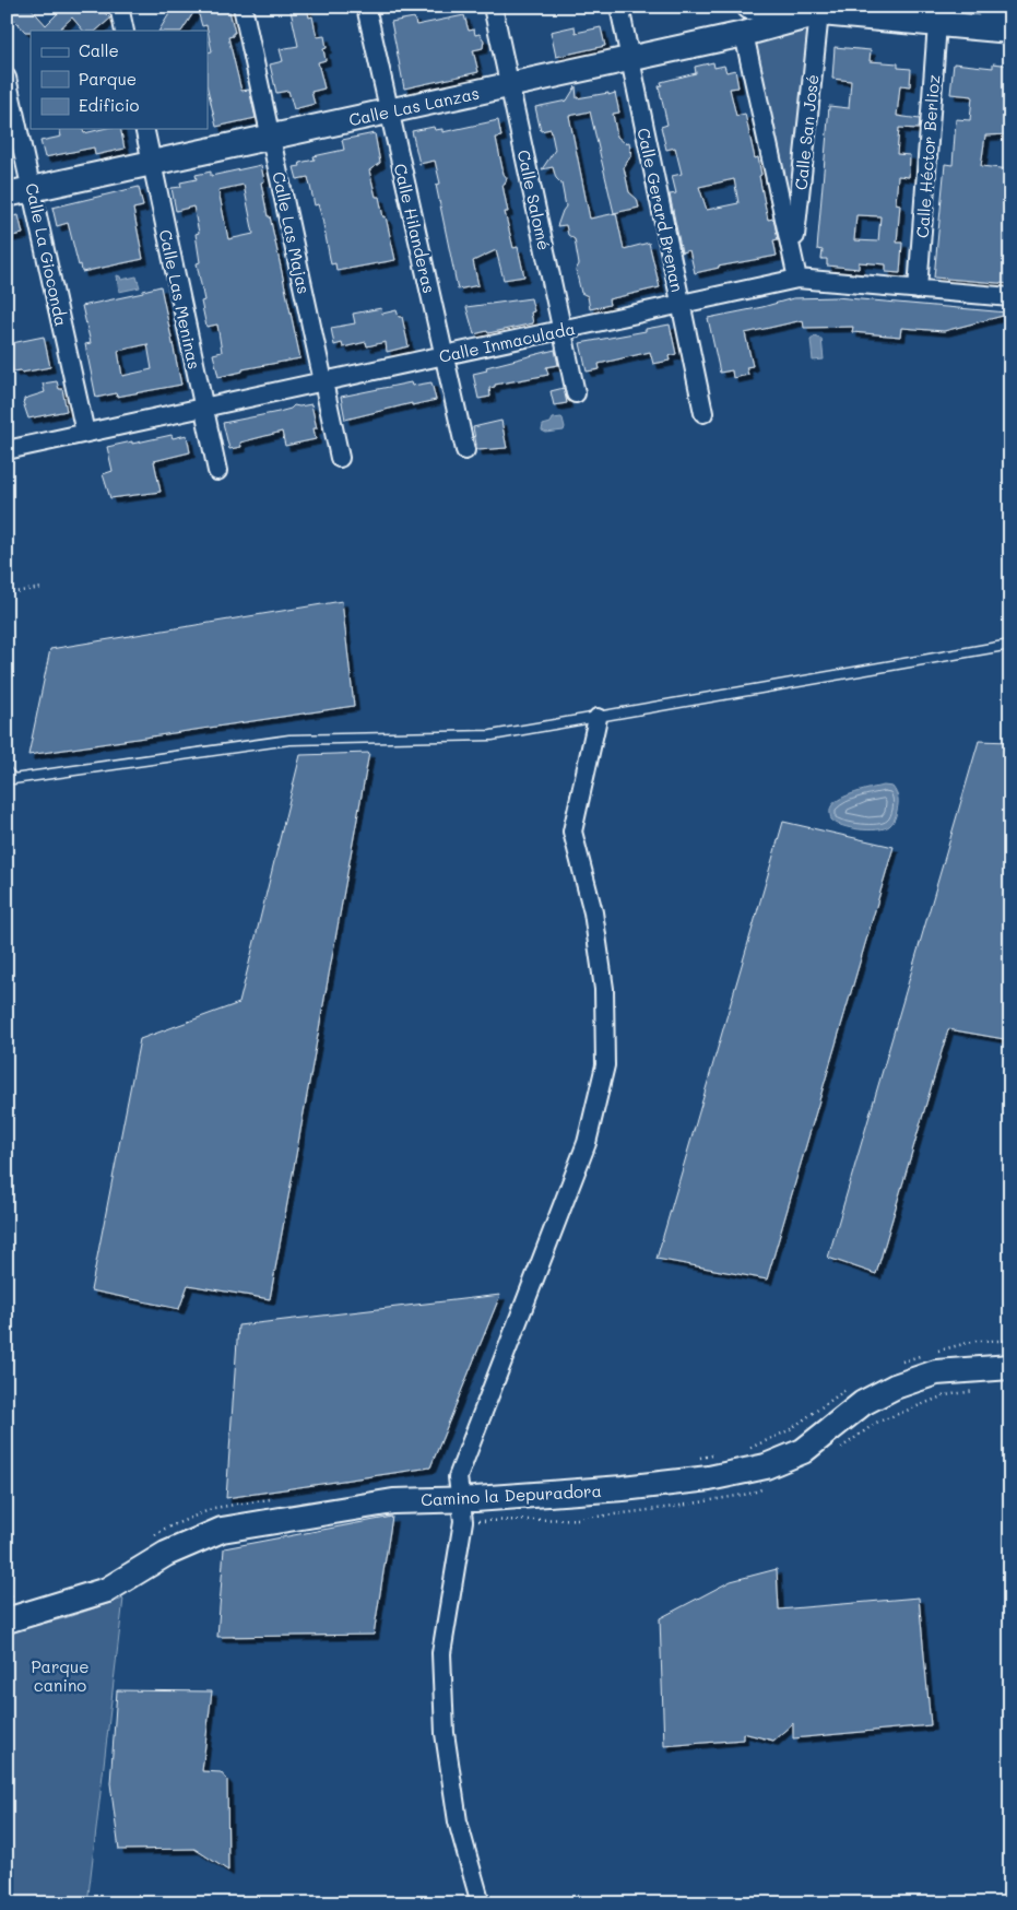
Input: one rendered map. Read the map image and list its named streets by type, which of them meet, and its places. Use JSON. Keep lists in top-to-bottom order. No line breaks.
{"streets":{"street":["Calle Las Lanzas","Calle San José","Calle Héctor Berlioz","Calle Salomé","Calle Gerard Brenan","Calle Hilanderas","Calle Las Majas","Calle La Gioconda","Calle Las Meninas","Calle Inmaculada","Camino la Depuradora"]},"crossings":[["Calle Las Lanzas","Calle San José"],["Calle Las Lanzas","Calle Salomé"],["Calle Las Lanzas","Calle Gerard Brenan"],["Calle Las Lanzas","Calle Hilanderas"],["Calle Las Lanzas","Calle Las Majas"],["Calle Las Lanzas","Calle La Gioconda"],["Calle Las Lanzas","Calle Las Meninas"],["Calle San José","Calle Inmaculada"],["Calle Héctor Berlioz","Calle Inmaculada"],["Calle Salomé","Calle Inmaculada"],["Calle Gerard Brenan","Calle Inmaculada"],["Calle Hilanderas","Calle Inmaculada"],["Calle Las Majas","Calle Inmaculada"],["Calle La Gioconda","Calle Inmaculada"],["Calle Las Meninas","Calle Inmaculada"]],"parks":["Parque canino"],"legend":["Calle","Parque","Edificio"]}
